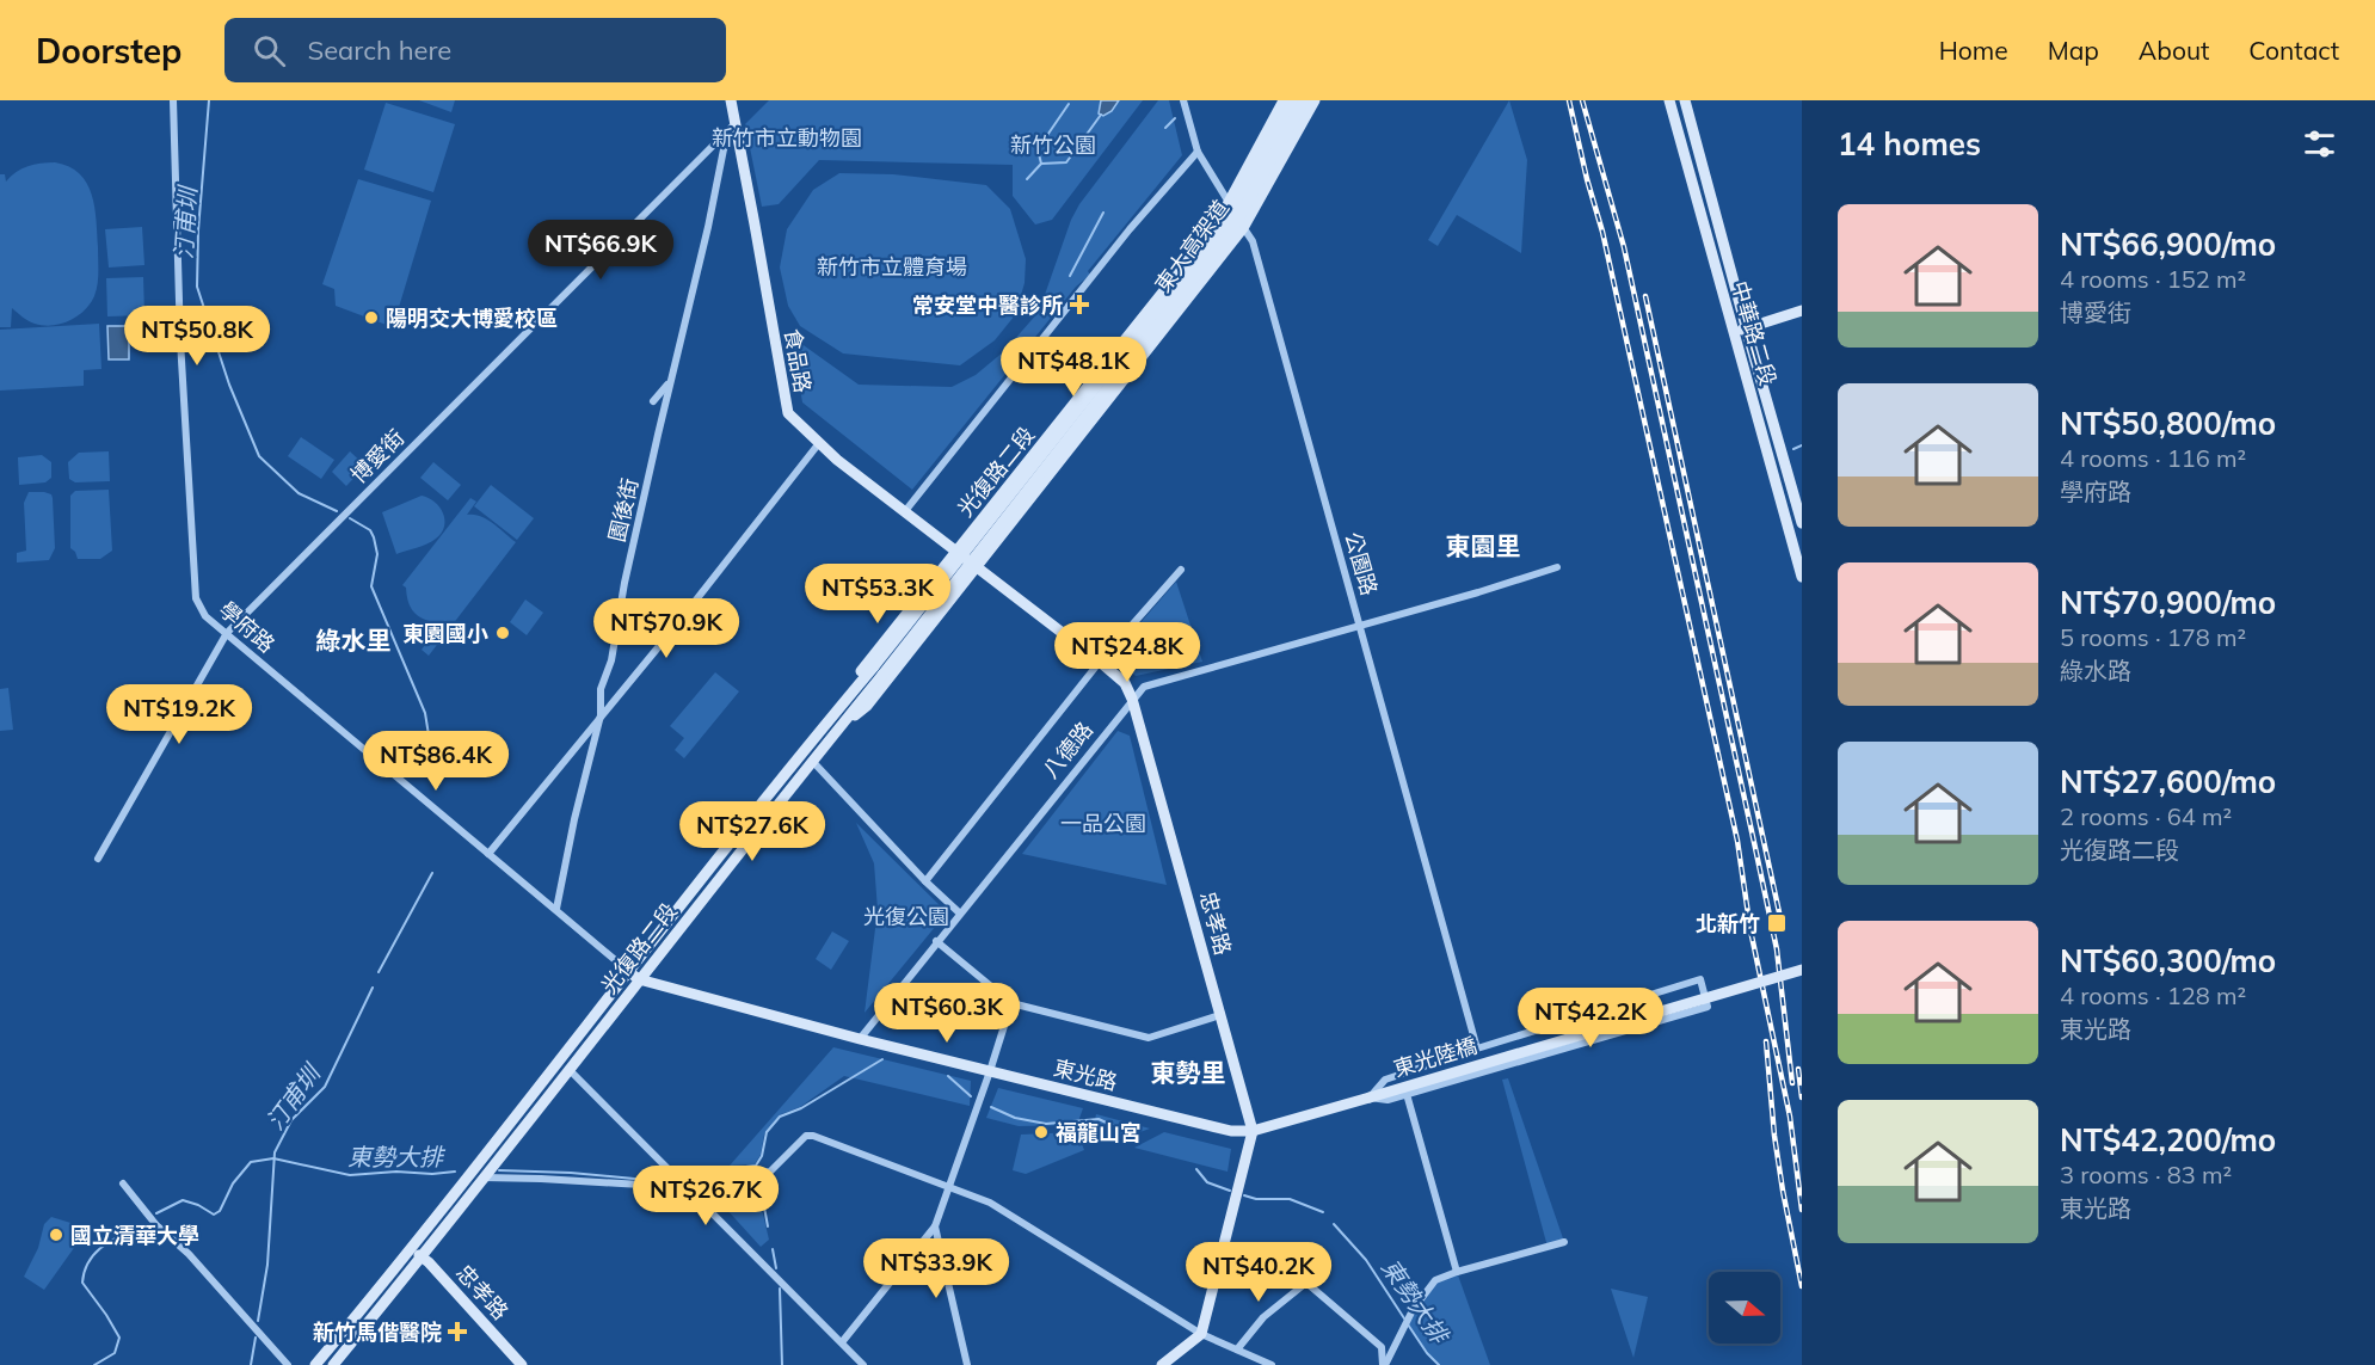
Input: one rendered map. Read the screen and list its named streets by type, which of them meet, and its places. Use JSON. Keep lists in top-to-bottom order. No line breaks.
{"streets":{"main road":["東大高架道","中華路二段","食品路","光復路二段","忠孝路","東光陸橋","東光路"],"street":["博愛街","園後街","公園路","學府路","八德路"]},"crossings":[["東大高架道","光復路二段"],["食品路","博愛街"],["食品路","光復路二段"],["食品路","園後街"],["食品路","忠孝路"],["博愛街","園後街"],["博愛街","學府路"],["光復路二段","公園路"],["光復路二段","學府路"],["光復路二段","忠孝路"],["光復路二段","東光路"],["園後街","學府路"],["公園路","八德路"],["公園路","東光路"],["學府路","東光路"],["八德路","忠孝路"],["八德路","東光路"],["忠孝路","東光路"],["東光陸橋","東光路"]],"districts":["東園里","綠水里","東勢里"],"water":["汀甫圳","東勢大排"],"parks":["新竹市立動物園","新竹公園","新竹市立體育場","一品公園","光復公園"],"places":{"health":["常安堂中醫診所","新竹馬偕醫院"],"other":["陽明交大博愛校區","東園國小","福龍山宮","國立清華大學"],"transit":["北新竹"]},"north":"right","page":{"header":"Doorstep","search":"Search here","nav":["Home","Map","About","Contact"],"heading":"14 homes","list":[{"name":"NT$66,900/mo","note":"4 rooms · 152 m² · 博愛街"},{"name":"NT$50,800/mo","note":"4 rooms · 116 m² · 學府路"},{"name":"NT$70,900/mo","note":"5 rooms · 178 m² · 綠水路"},{"name":"NT$27,600/mo","note":"2 rooms · 64 m² · 光復路二段"},{"name":"NT$60,300/mo","note":"4 rooms · 128 m² · 東光路"},{"name":"NT$42,200/mo","note":"3 rooms · 83 m² · 東光路"}],"price":["NT$66.9K","NT$50.8K","NT$48.1K","NT$53.3K","NT$70.9K","NT$24.8K","NT$19.2K","NT$86.4K","NT$27.6K","NT$60.3K","NT$42.2K","NT$26.7K","NT$33.9K","NT$40.2K"]}}
